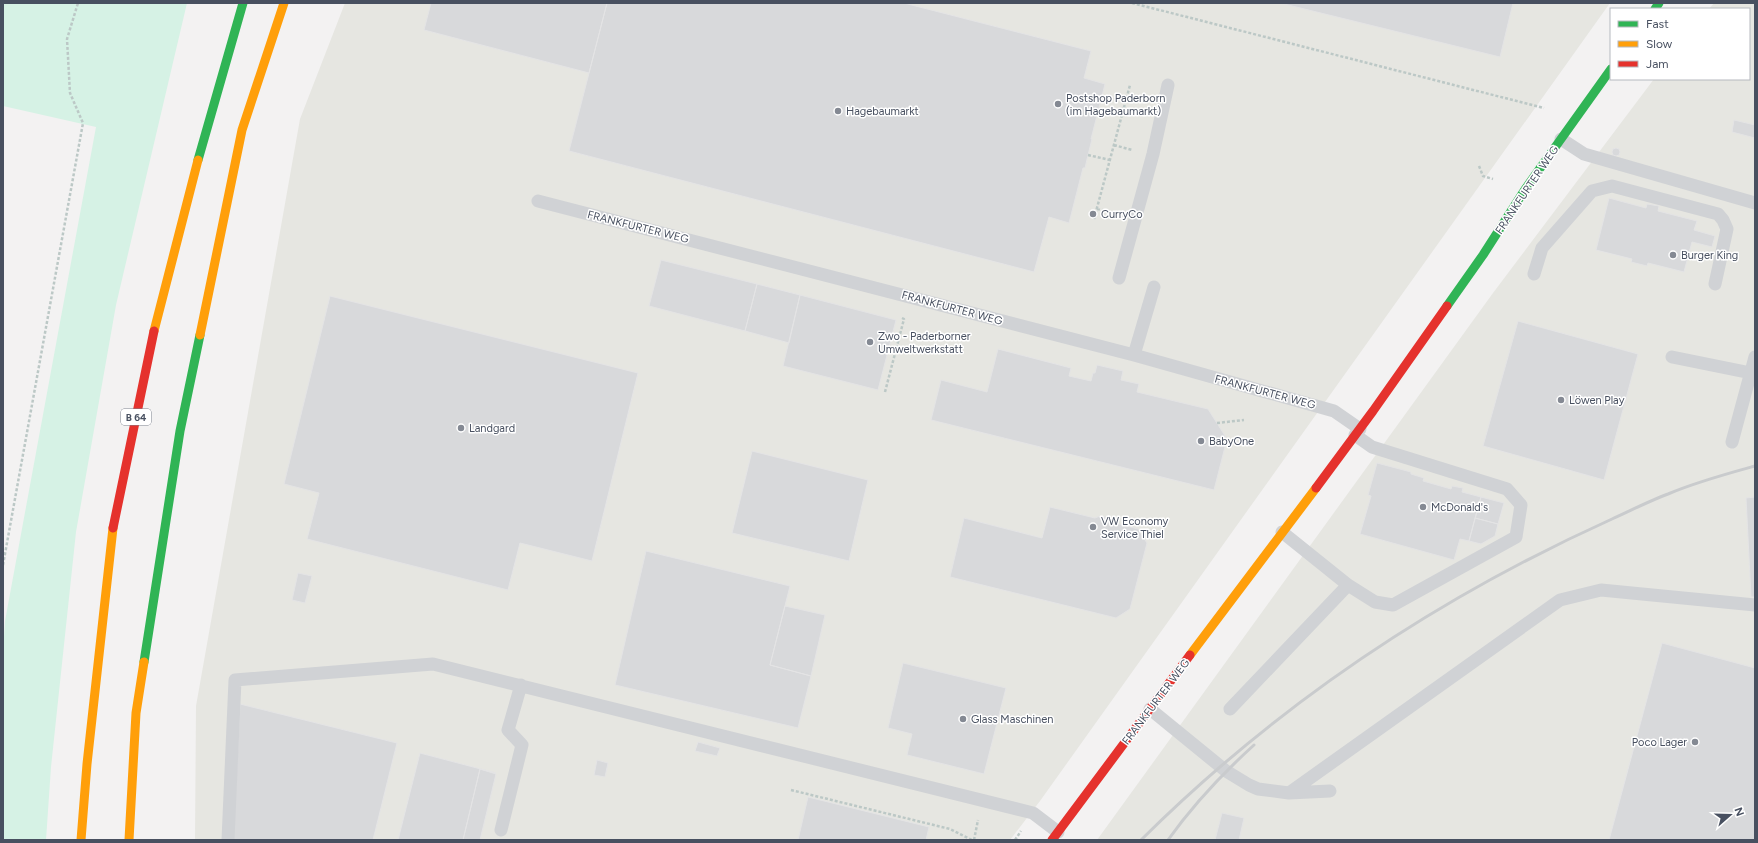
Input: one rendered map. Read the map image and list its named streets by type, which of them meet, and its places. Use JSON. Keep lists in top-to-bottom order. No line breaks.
{"streets":{"main road":["FRANKFURTER WEG","B 64"]},"places":["Postshop Paderborn (im Hagebaumarkt)","Hagebaumarkt","CurryCo","Burger King","Zwo - Paderborner Umweltwerkstatt","Löwen Play","Landgard","BabyOne","McDonald's","VW Economy Service Thiel","Glass Maschinen","Poco Lager"],"legend":["Fast","Slow","Jam"],"north":"right"}
